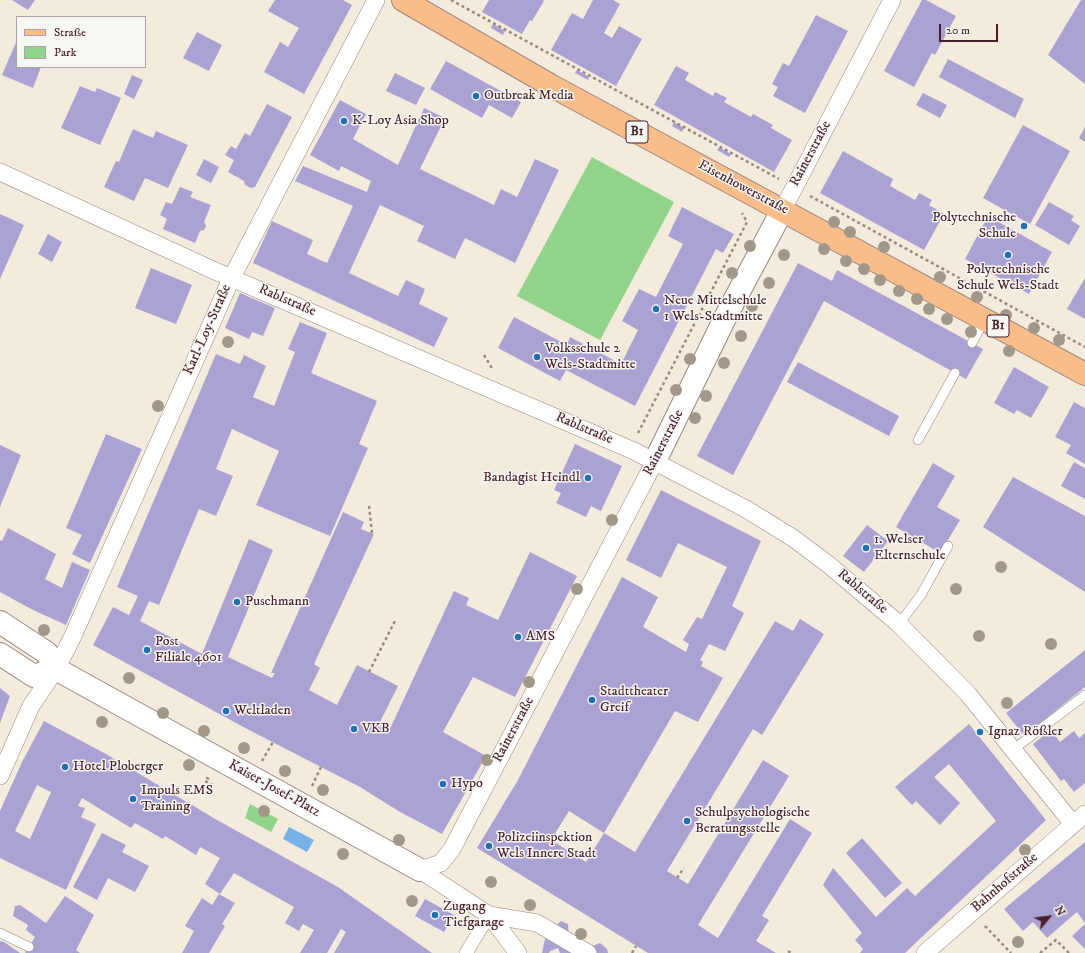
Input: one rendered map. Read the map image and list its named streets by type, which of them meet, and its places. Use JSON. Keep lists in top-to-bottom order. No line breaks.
{"streets":{"main road":["B1","Eisenhowerstraße"],"street":["Rainerstraße","Rablstraße","Karl-Loy-Straße","Kaiser-Josef-Platz","Bahnhofstraße"]},"crossings":[["Rainerstraße","Eisenhowerstraße"],["Rainerstraße","Rablstraße"],["Rainerstraße","Kaiser-Josef-Platz"],["Rablstraße","Karl-Loy-Straße"],["Rablstraße","Bahnhofstraße"],["Karl-Loy-Straße","Kaiser-Josef-Platz"]],"places":["Outbreak Media","K-Loy Asia Shop","Polytechnische Schule","Polytechnische Schule Wels-Stadt","Neue Mittelschule 1 Wels-Stadtmitte","Volksschule 2 Wels-Stadtmitte","Bandagist Heindl","1. Welser Elternschule","Puschmann","AMS","Post Filiale 4601","Stadttheater Greif","Weltladen","VKB","Ignaz Rößler","Hotel Ploberger","Hypo","Impuls EMS Training","Schulpsychologische Beratungsstelle","Polizeiinspektion Wels Innere Stadt","Zugang Tiefgarage"],"legend":["Straße","Park"],"scale_bar":"20 m","north":"top right"}
